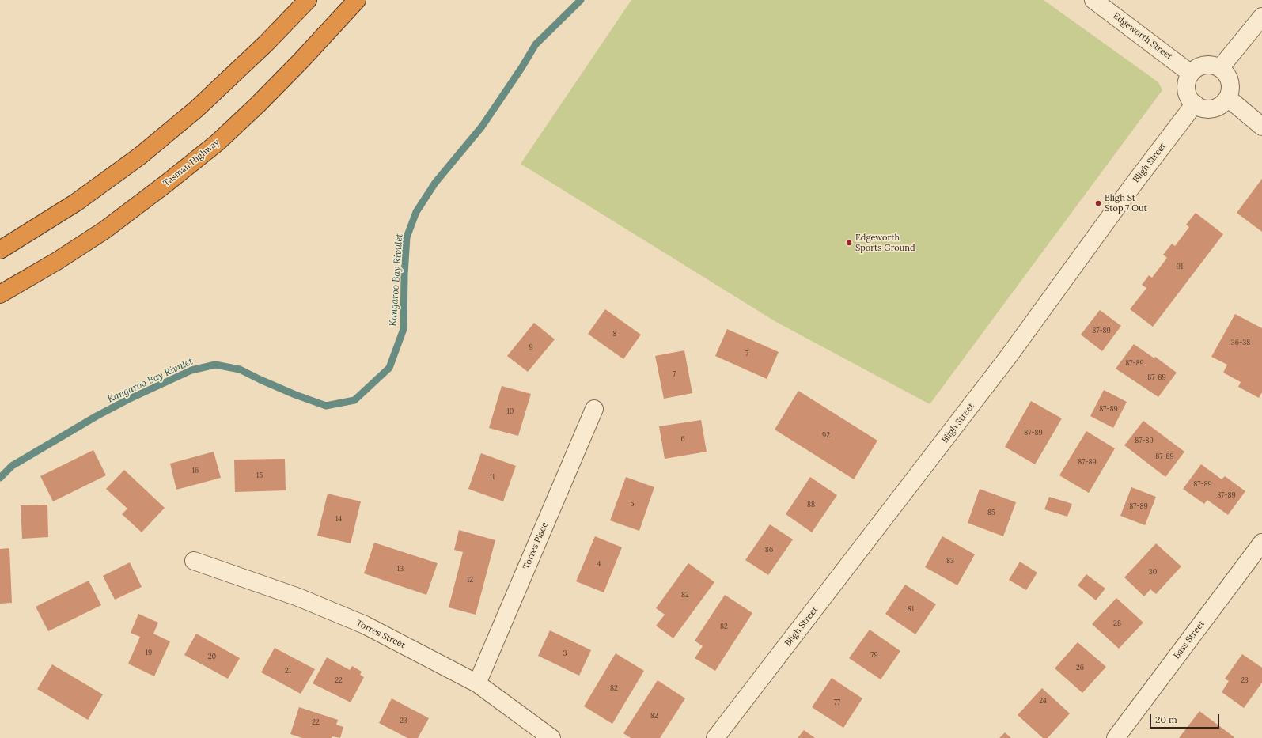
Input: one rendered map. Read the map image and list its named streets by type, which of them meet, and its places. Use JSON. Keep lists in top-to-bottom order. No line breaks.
{"streets":{"highway":["Tasman Highway"],"street":["Edgeworth Street","Bligh Street","Torres Place","Torres Street","Bass Street"]},"crossings":[["Edgeworth Street","Bligh Street"],["Torres Place","Torres Street"]],"water":["Kangaroo Bay Rivulet"],"places":["Bligh St Stop 7 Out","Edgeworth Sports Ground"],"house_numbers":["91","87-89","8","36-38","9","7","87-89","7","87-89","87-89","10","87-89","92","6","87-89","87-89","87-89","16","15","11","87-89","87-89","5","88","87-89","85","14","86","83","4","13","30","12","82","81","28","82","19","3","79","20","26","21","22","23","82","24","77","82","23","22"],"scale_bar":"20 m"}
